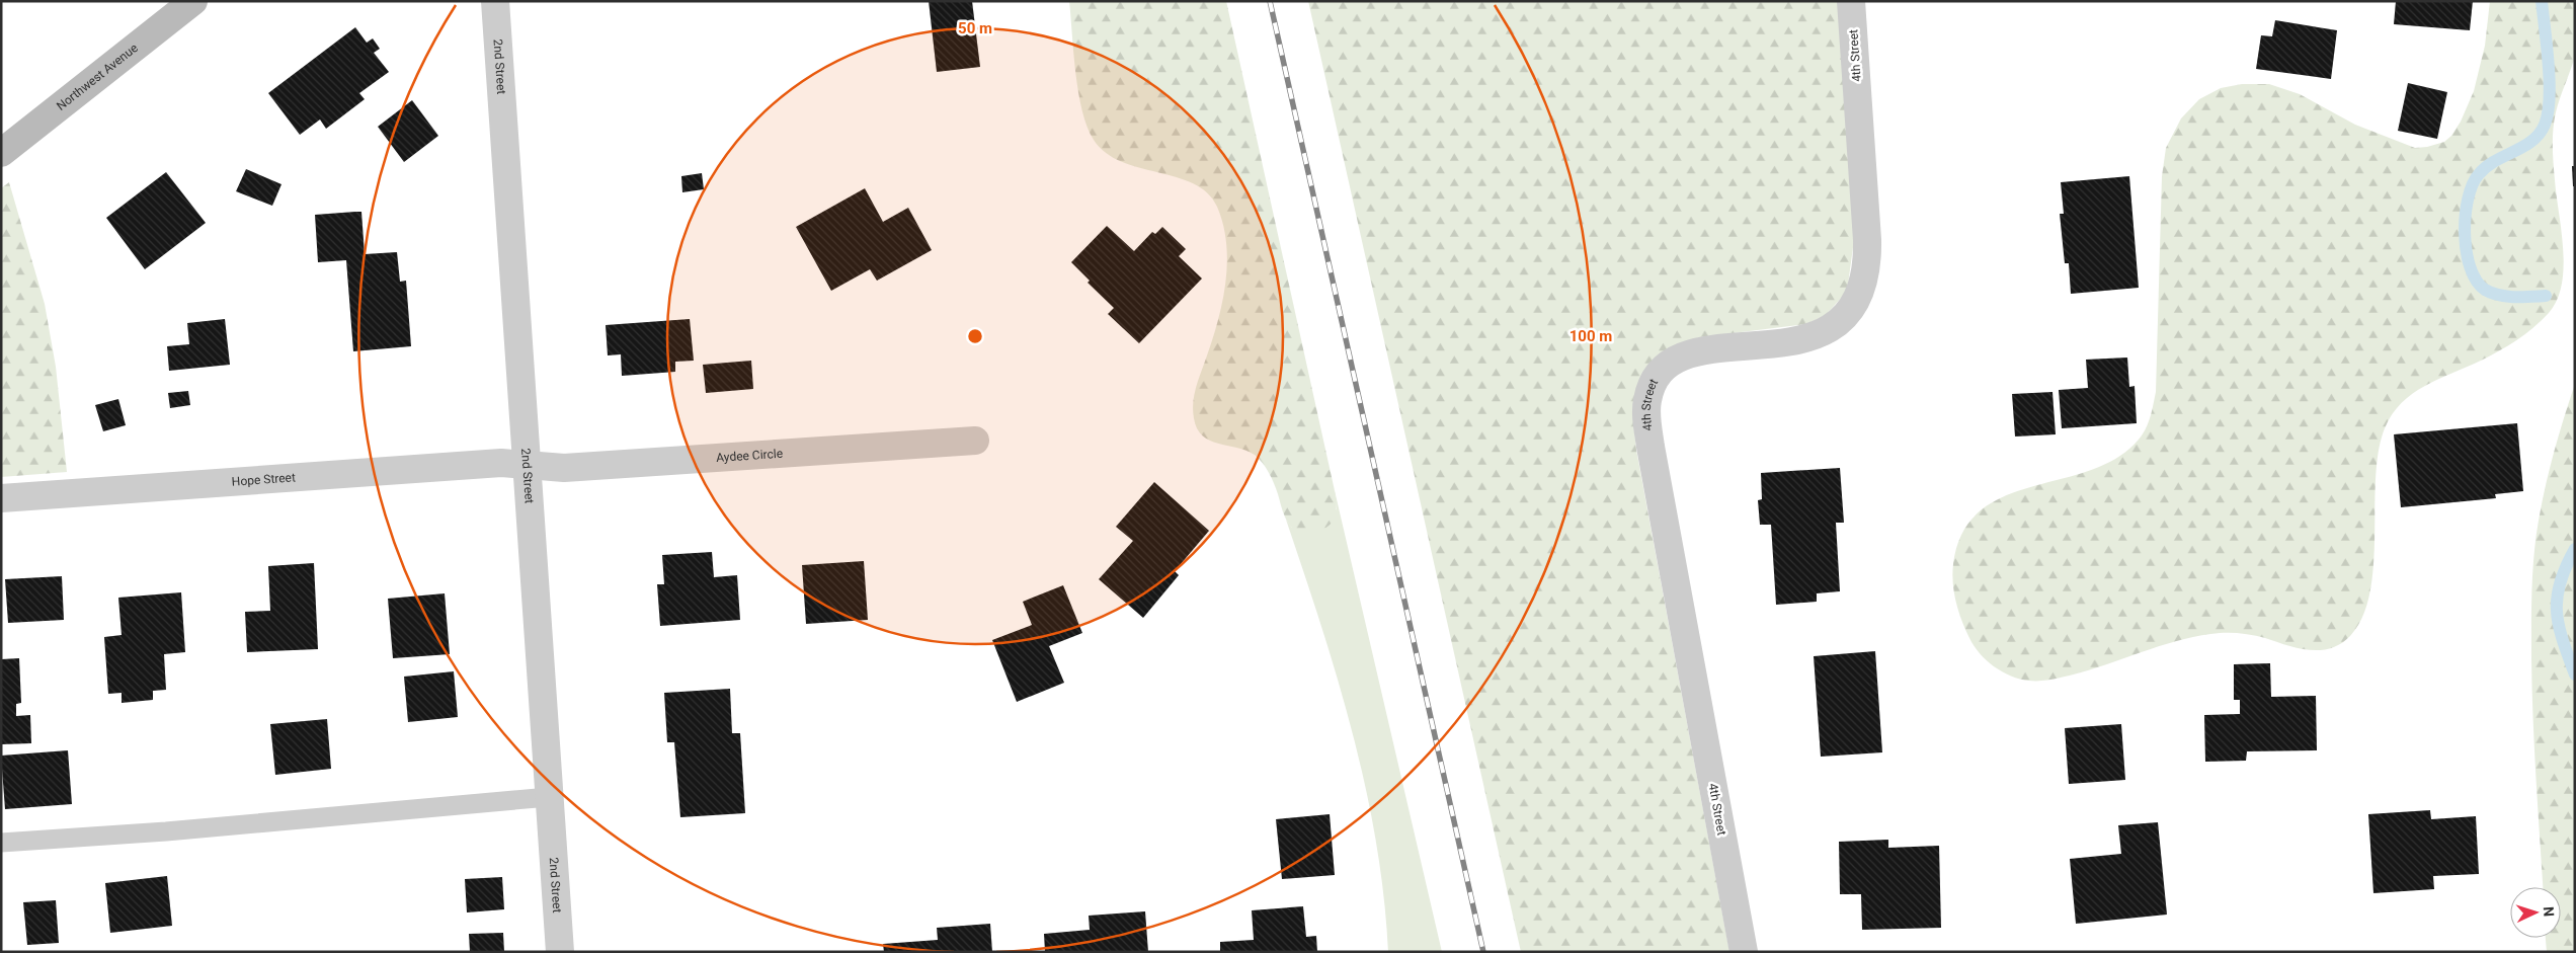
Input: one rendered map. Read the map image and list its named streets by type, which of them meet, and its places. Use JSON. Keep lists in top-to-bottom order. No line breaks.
{"streets":{"street":["4th Street","2nd Street","Northwest Avenue","Aydee Circle","Hope Street"]},"crossings":[["2nd Street","Aydee Circle"],["2nd Street","Hope Street"],["Aydee Circle","Hope Street"]],"north":"right","rings":["50 m","100 m"]}
